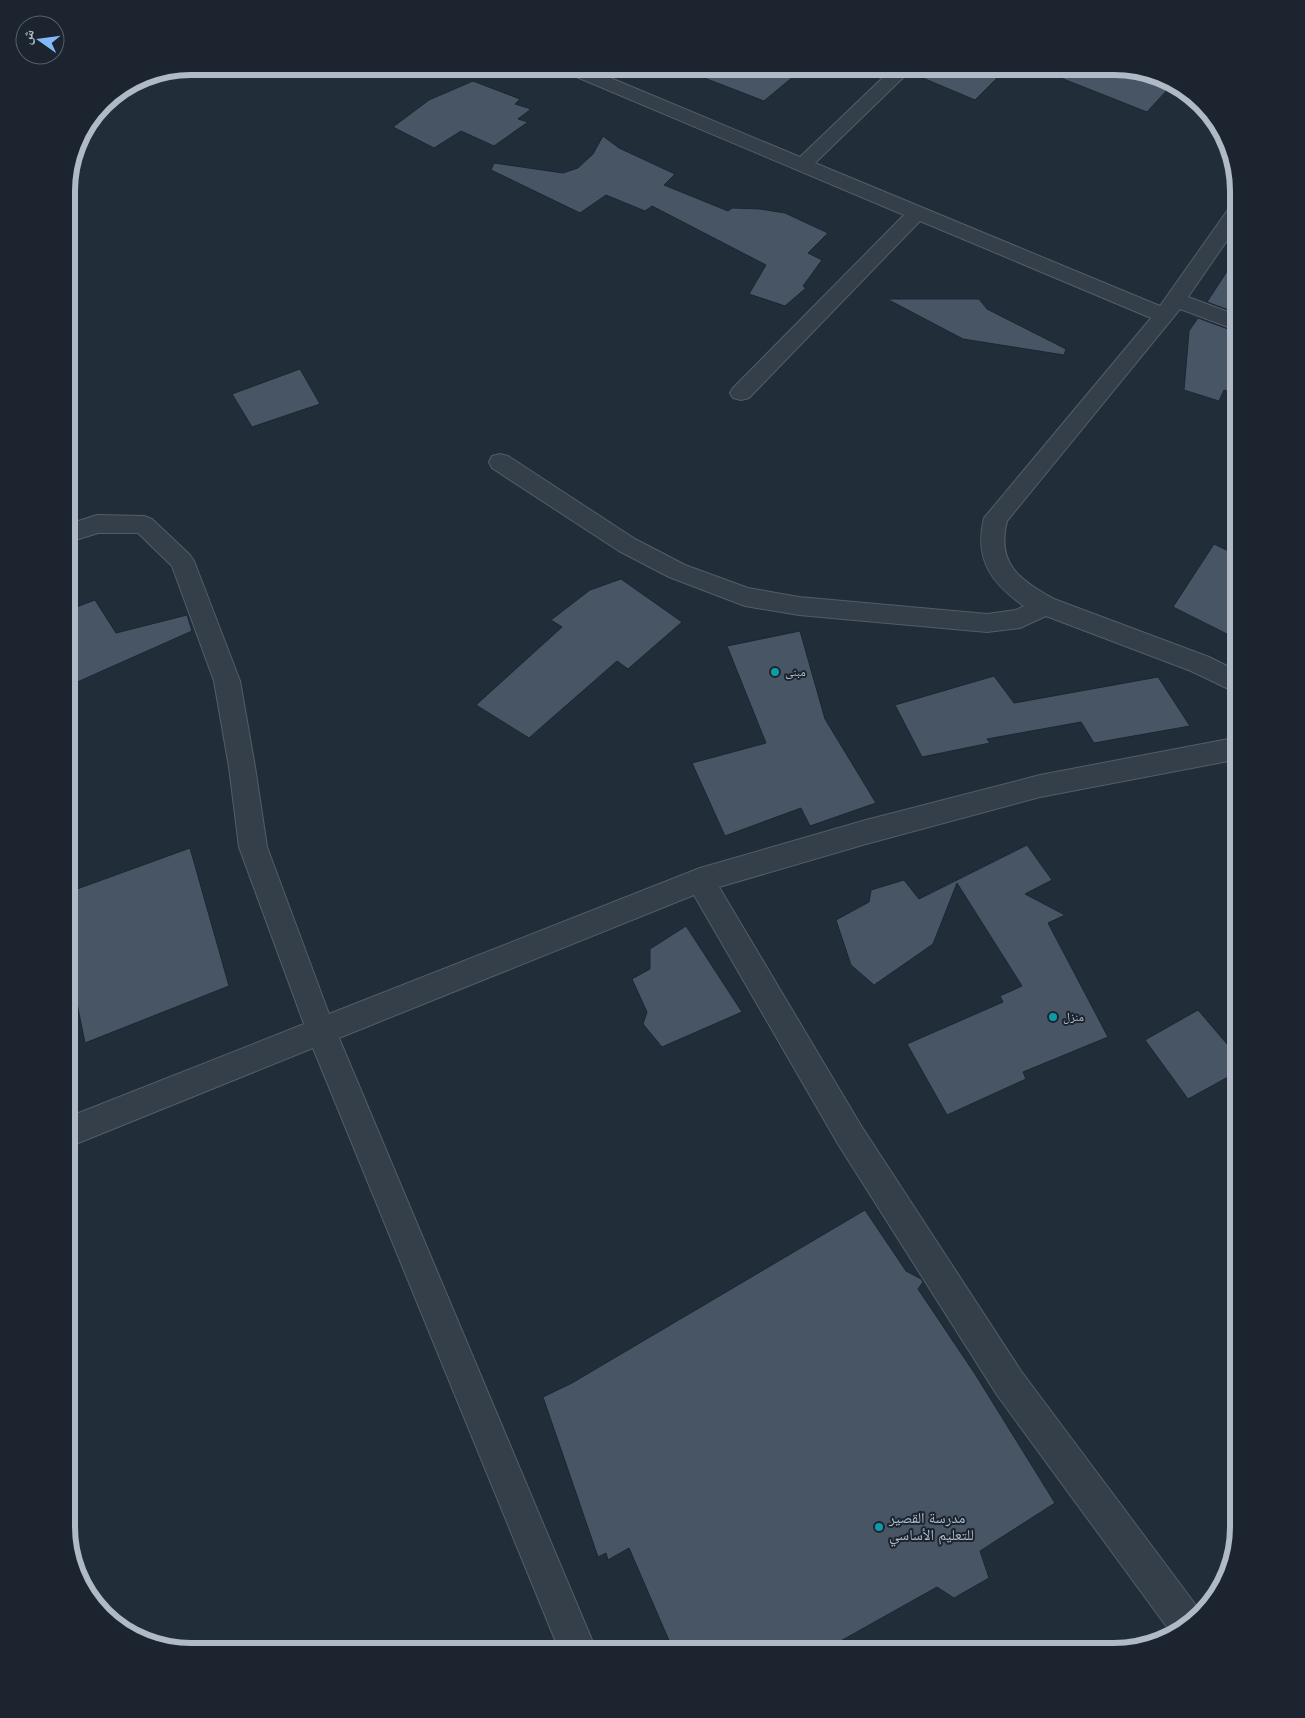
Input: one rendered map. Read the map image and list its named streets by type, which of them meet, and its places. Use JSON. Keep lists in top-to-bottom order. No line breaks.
{"places":["مبنى","منزل","مدرسة القصير للتعليم الأساسي"],"north":"left"}
